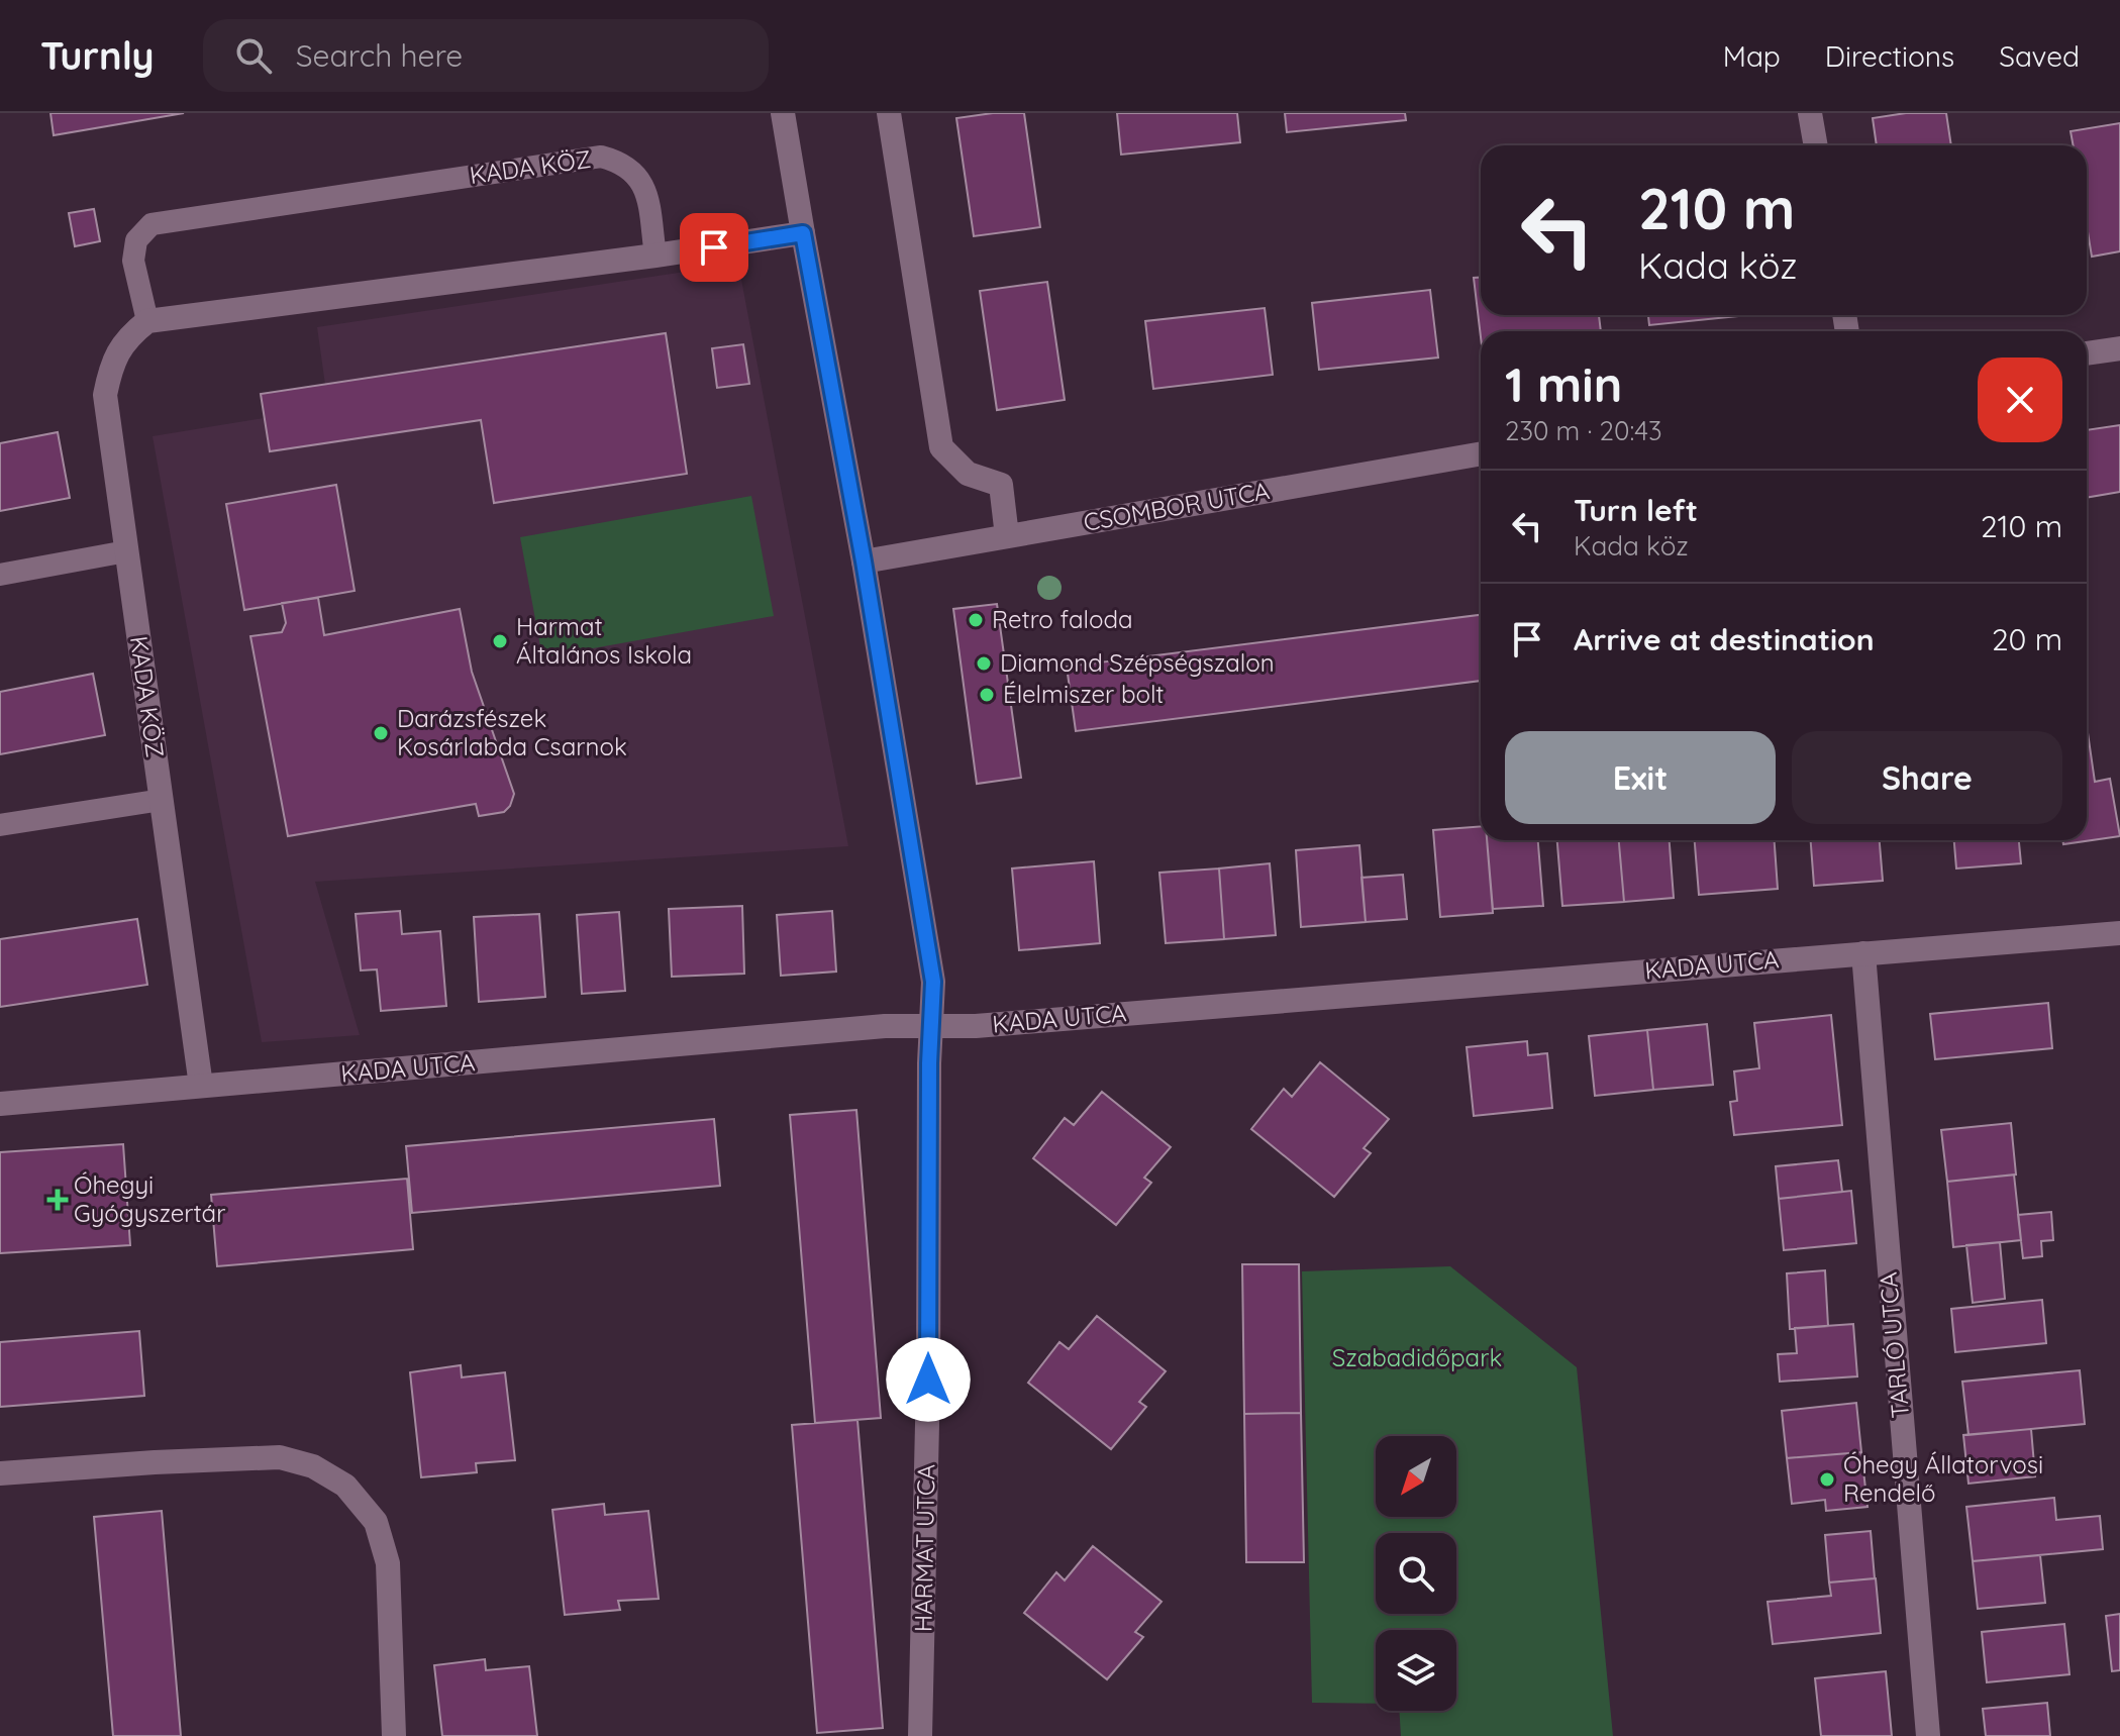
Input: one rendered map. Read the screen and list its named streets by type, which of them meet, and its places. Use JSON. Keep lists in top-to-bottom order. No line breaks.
{"streets":{"street":["KADA KÖZ","CSOMBOR UTCA","KADA UTCA","TARLÓ UTCA","HARMAT UTCA"]},"crossings":[["KADA KÖZ","KADA UTCA"],["CSOMBOR UTCA","HARMAT UTCA"],["KADA UTCA","TARLÓ UTCA"],["KADA UTCA","HARMAT UTCA"]],"parks":["Szabadidőpark"],"places":{"other":["Retro faloda","Harmat Általános Iskola","Diamond Szépségszalon","Élelmiszer bolt","Darázsfészek Kosárlabda Csarnok","Óhegy Állatorvosi Rendelő"],"health":["Óhegyi Gyógyszertár"]},"north":"bottom left","page":{"header":"Turnly","search":"Search here","nav":["Map","Directions","Saved"],"turn":["210 m","Kada köz"],"heading":["1 min","230 m · 20:43"],"list":[{"name":"Turn left","note":"Kada köz","value":"210 m"},{"name":"Arrive at destination","value":"20 m"}],"buttons":["Exit","Share"]}}
